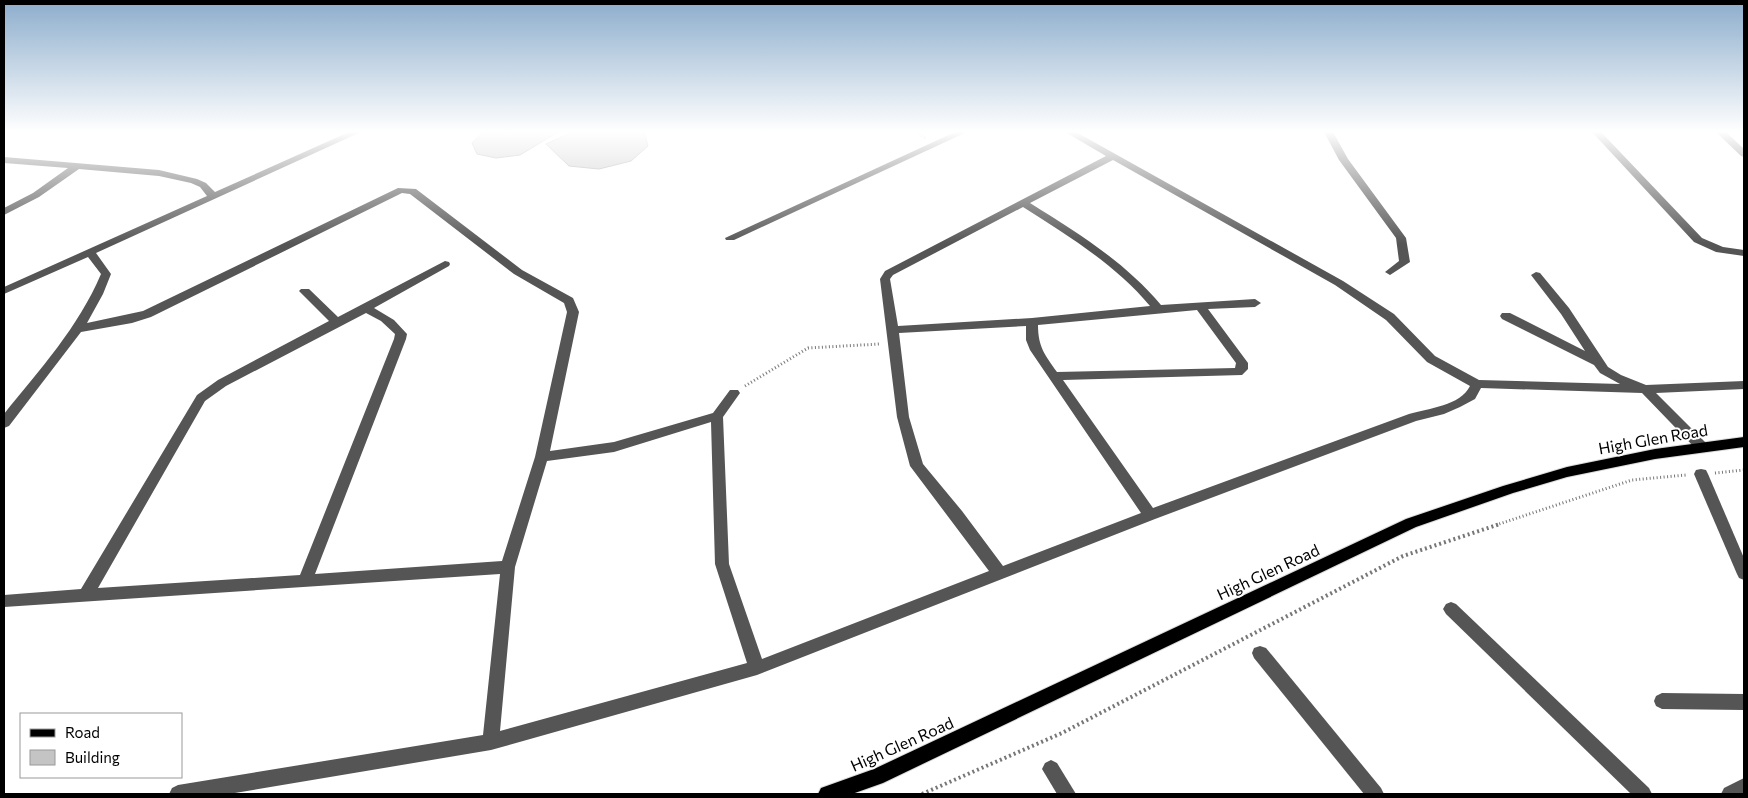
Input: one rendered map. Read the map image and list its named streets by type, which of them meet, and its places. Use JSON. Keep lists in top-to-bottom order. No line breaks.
{"streets":{"main road":["High Glen Road"]},"legend":["Road","Building"]}
